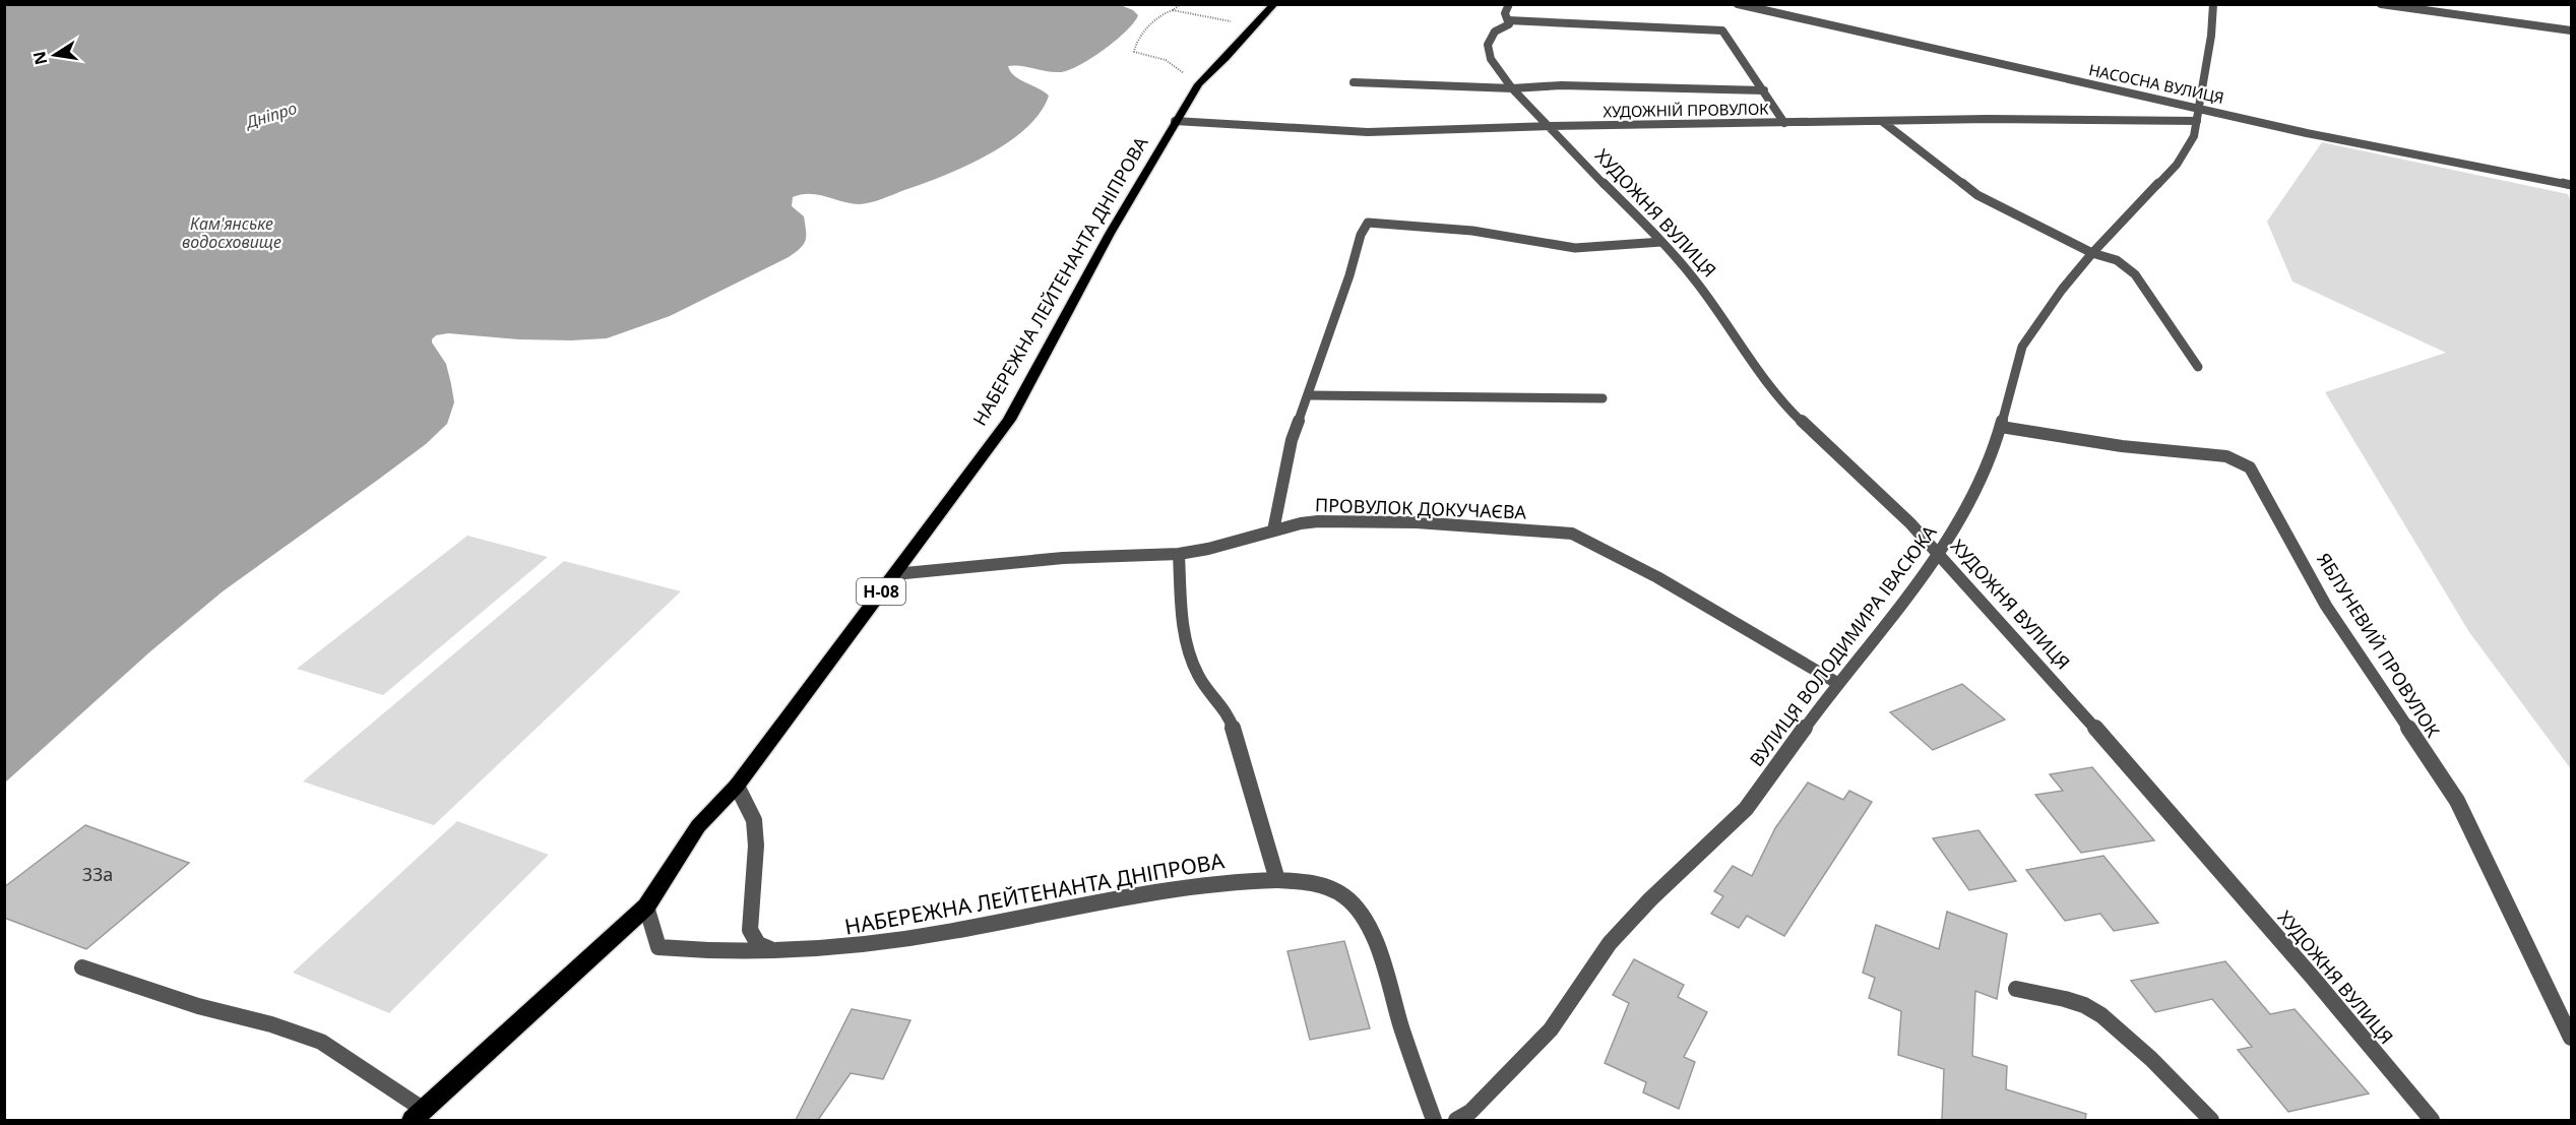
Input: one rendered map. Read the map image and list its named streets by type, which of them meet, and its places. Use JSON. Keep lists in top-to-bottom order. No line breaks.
{"streets":{"main road":["НАБЕРЕЖНА ЛЕЙТЕНАНТА ДНІПРОВА","Н-08"],"street":["НАСОСНА ВУЛИЦЯ","ХУДОЖНІЙ ПРОВУЛОК","ХУДОЖНЯ ВУЛИЦЯ","ПРОВУЛОК ДОКУЧАЄВА","ЯБЛУНЕВИЙ ПРОВУЛОК","ВУЛИЦЯ ВОЛОДИМИРА ІВАСЮКА"]},"crossings":[["НАСОСНА ВУЛИЦЯ","ВУЛИЦЯ ВОЛОДИМИРА ІВАСЮКА"],["ХУДОЖНІЙ ПРОВУЛОК","ХУДОЖНЯ ВУЛИЦЯ"],["ХУДОЖНІЙ ПРОВУЛОК","НАБЕРЕЖНА ЛЕЙТЕНАНТА ДНІПРОВА"],["ХУДОЖНІЙ ПРОВУЛОК","ВУЛИЦЯ ВОЛОДИМИРА ІВАСЮКА"],["ХУДОЖНЯ ВУЛИЦЯ","ВУЛИЦЯ ВОЛОДИМИРА ІВАСЮКА"],["НАБЕРЕЖНА ЛЕЙТЕНАНТА ДНІПРОВА","ПРОВУЛОК ДОКУЧАЄВА"],["ПРОВУЛОК ДОКУЧАЄВА","ВУЛИЦЯ ВОЛОДИМИРА ІВАСЮКА"],["ЯБЛУНЕВИЙ ПРОВУЛОК","ВУЛИЦЯ ВОЛОДИМИРА ІВАСЮКА"]],"water":["Дніпро","Кам'янське водосховище"],"house_numbers":["33а"],"north":"left"}
